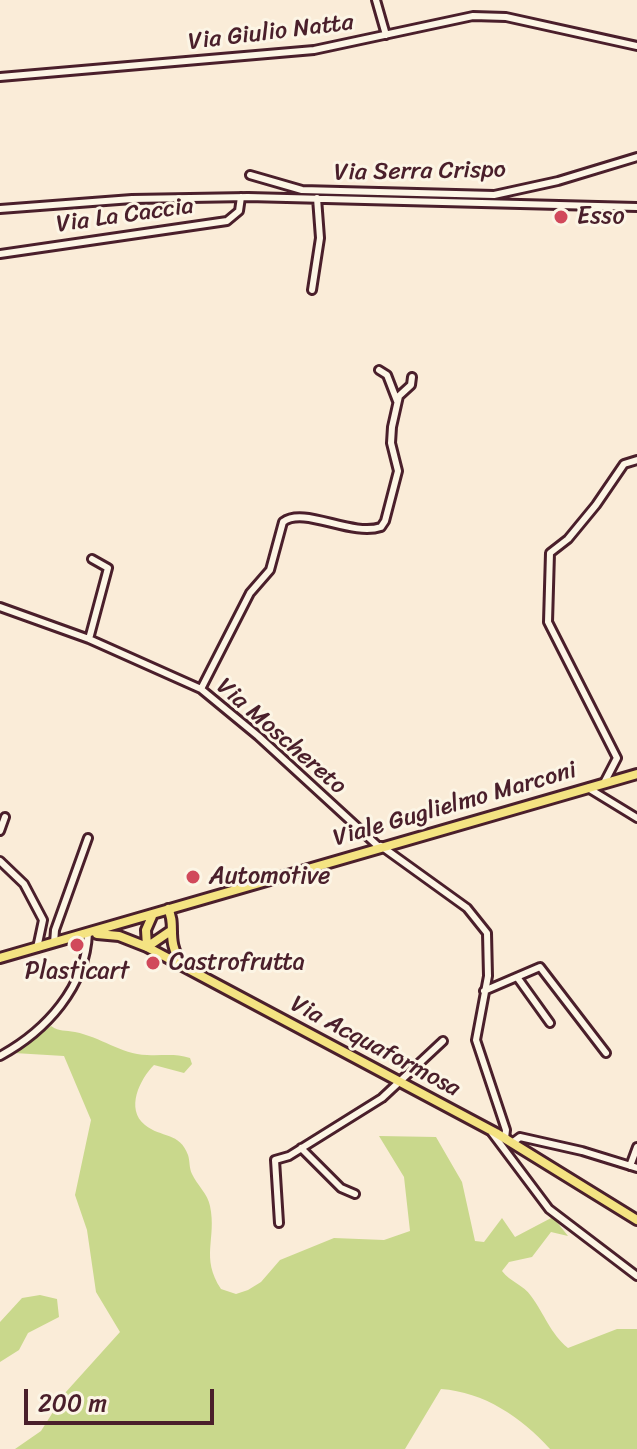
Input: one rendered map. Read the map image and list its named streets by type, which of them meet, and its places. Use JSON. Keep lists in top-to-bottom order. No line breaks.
{"streets":{"main road":["Viale Guglielmo Marconi","Via Acquaformosa"],"street":["Via Giulio Natta","Via Serra Crispo","Via La Caccia","Via Moschereto"]},"crossings":[["Via Moschereto","Viale Guglielmo Marconi"],["Via Moschereto","Via Acquaformosa"],["Viale Guglielmo Marconi","Via Acquaformosa"]],"places":["Esso","Automotive","Plasticart","Castrofrutta"],"scale_bar":"200 m"}
